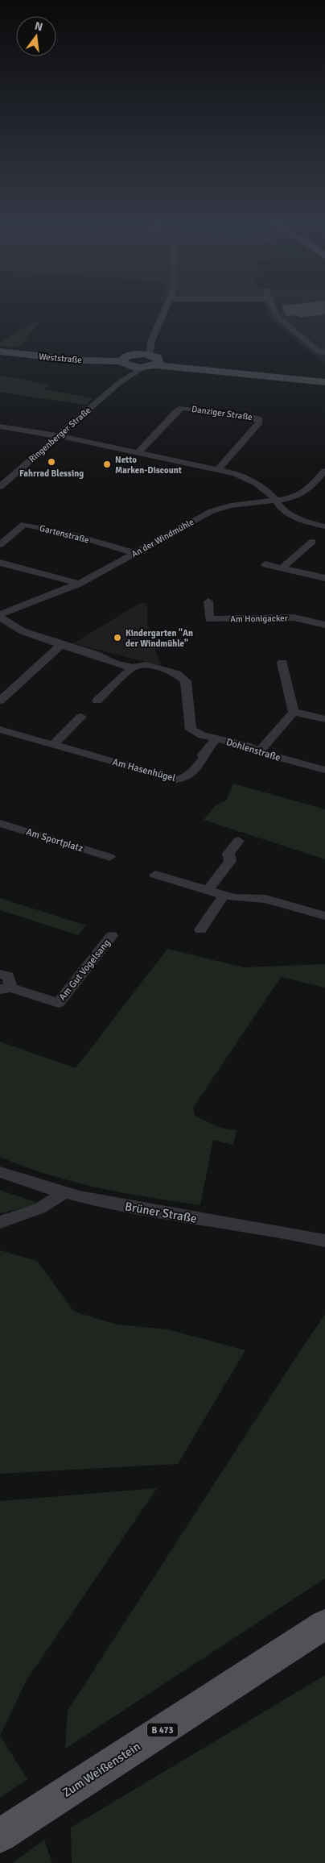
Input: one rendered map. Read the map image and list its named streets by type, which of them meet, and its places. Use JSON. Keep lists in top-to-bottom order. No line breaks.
{"streets":{"main road":["Weststraße","B 473","Zum Weißenstein"],"street":["Danziger Straße","Ringenberger Straße","Gartenstraße","An der Windmühle","Am Honigacker","Dohlenstraße","Am Hasenhügel","Am Sportplatz","Am Gut Vogelsang","Brüner Straße"]},"crossings":[["Weststraße","Ringenberger Straße"],["Gartenstraße","An der Windmühle"],["Dohlenstraße","Am Hasenhügel"]],"places":["Fahrrad Blessing","Netto Marken-Discount","Kindergarten \"An der Windmühle\""],"north":"top"}
